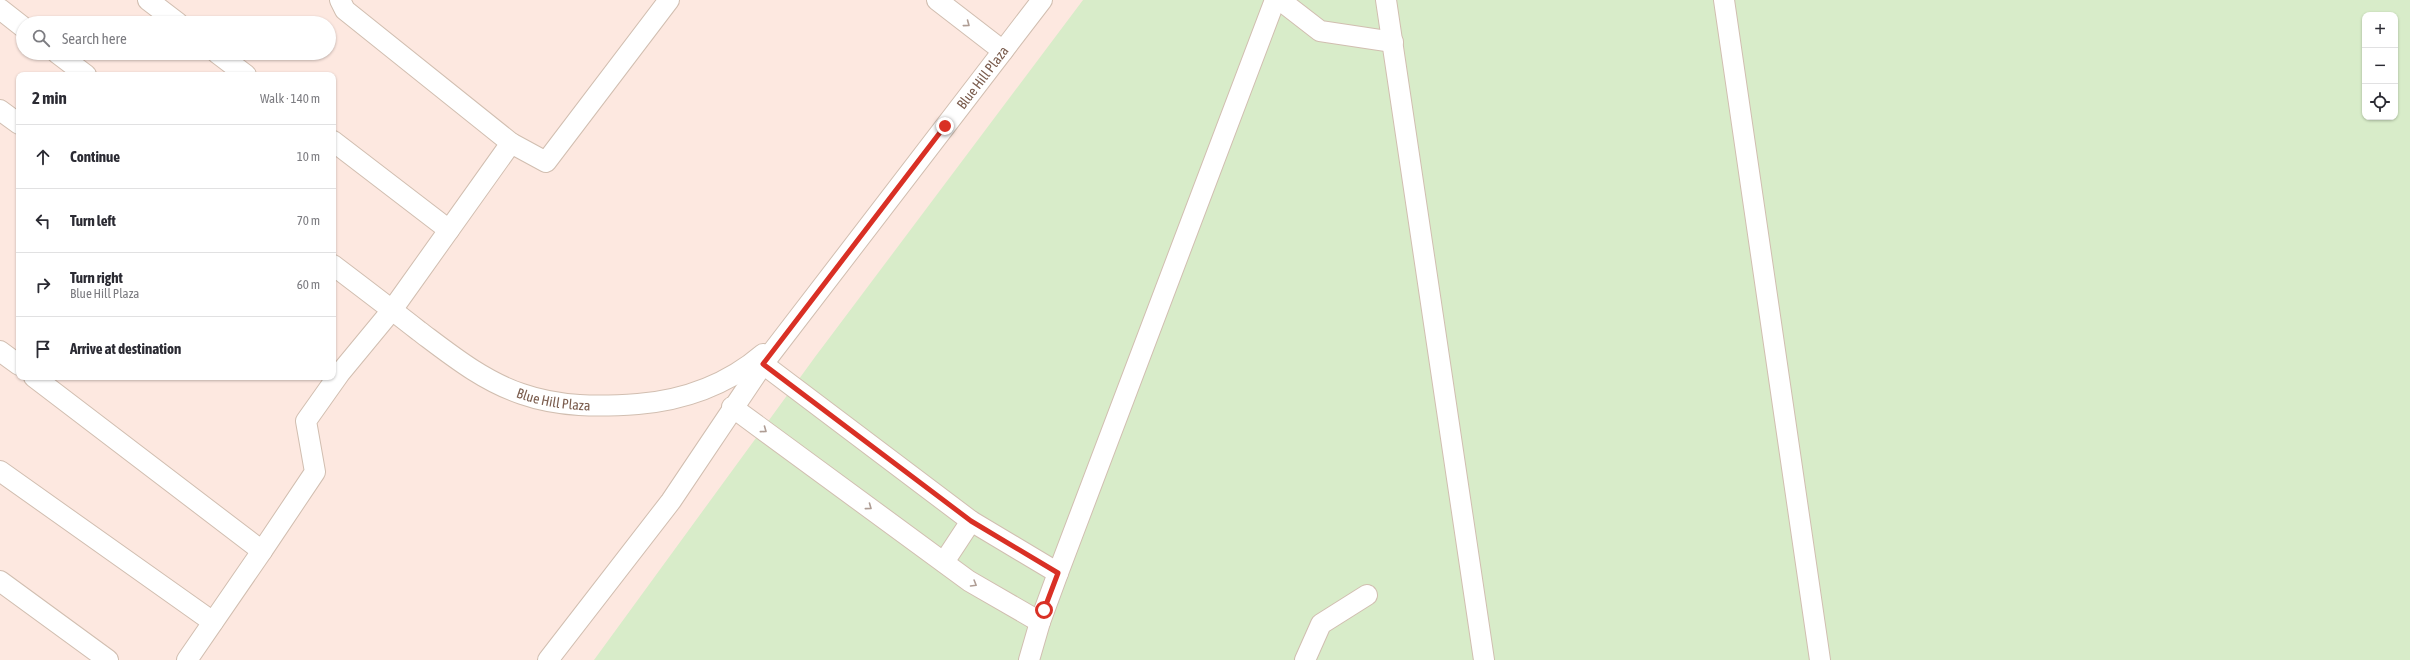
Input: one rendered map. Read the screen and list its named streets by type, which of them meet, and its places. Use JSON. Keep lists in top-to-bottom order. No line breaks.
{"streets":{"lane":["Blue Hill Plaza"]},"page":{"map_buttons":["+","−"],"search":"Search here","heading":["2 min","Walk · 140 m"],"list":[["Continue","10 m"],["Turn left","70 m"],["Turn right","Blue Hill Plaza","60 m"],"Arrive at destination"]}}
